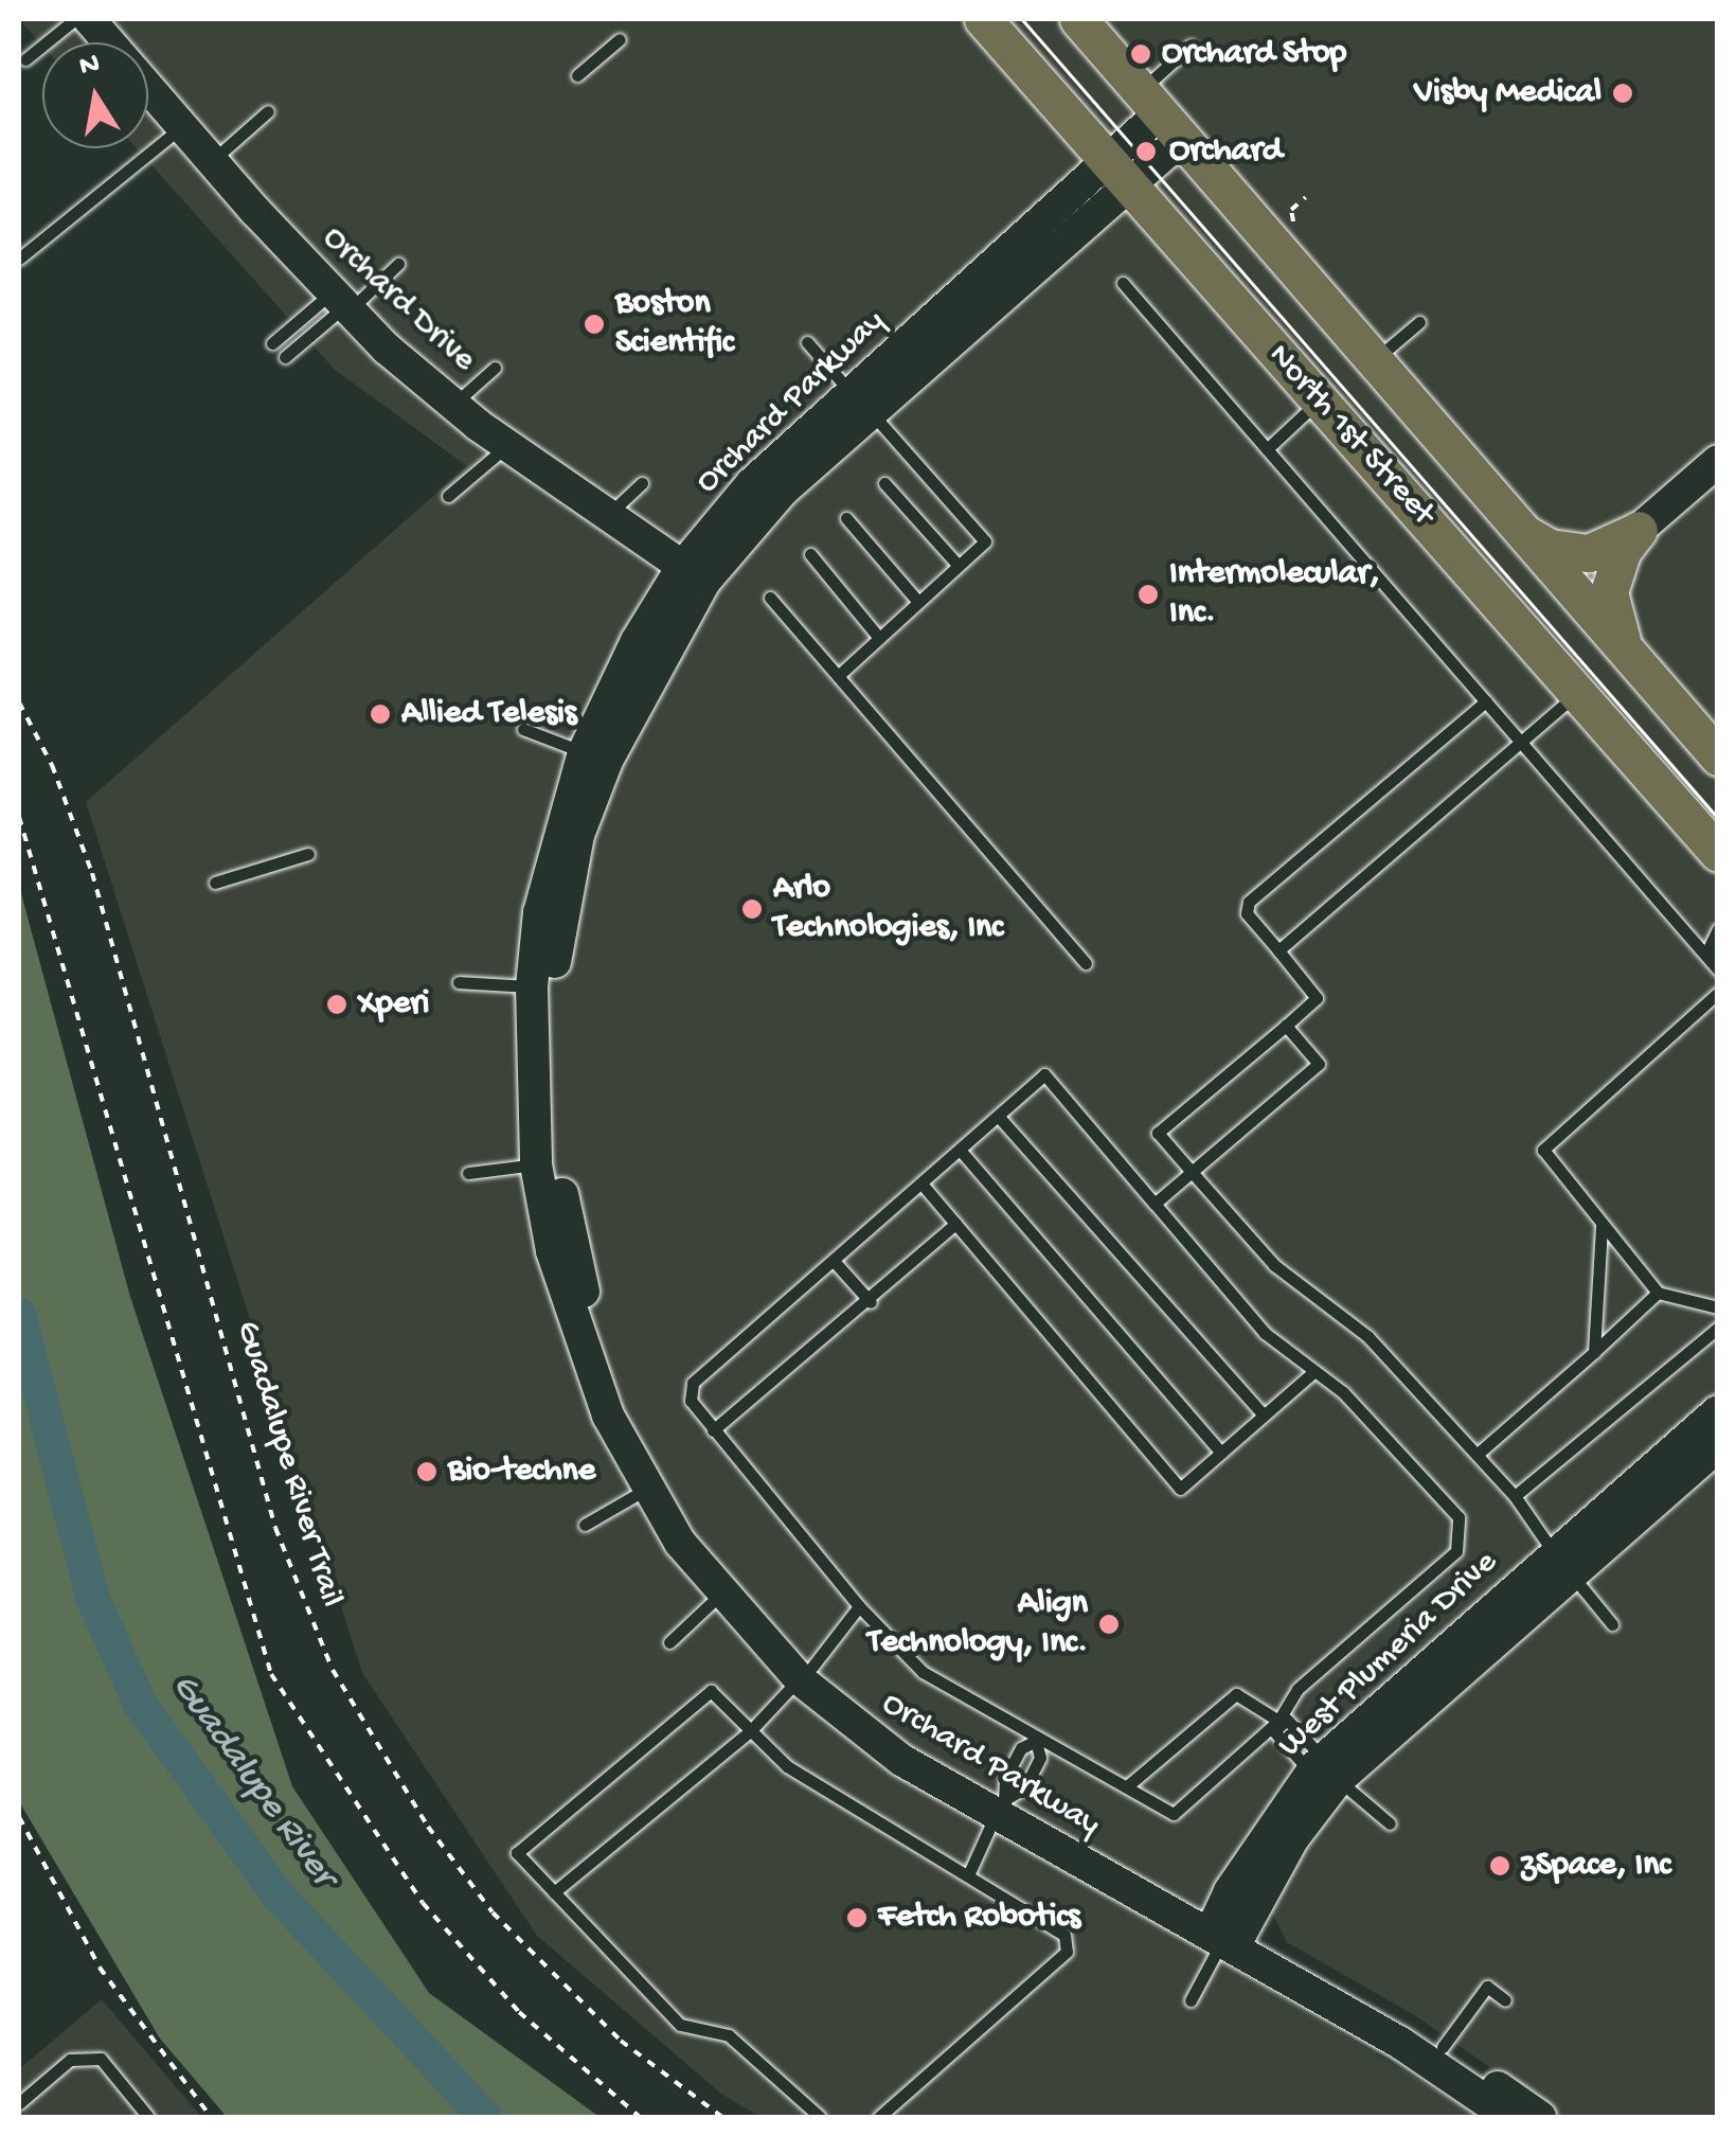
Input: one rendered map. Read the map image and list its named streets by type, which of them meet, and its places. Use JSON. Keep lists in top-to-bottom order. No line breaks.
{"streets":{"main road":["Orchard Drive","Orchard Parkway","North 1st Street","West Plumeria Drive"],"path":["Guadalupe River Trail"]},"crossings":[["Orchard Drive","Orchard Parkway"],["Orchard Parkway","North 1st Street"],["Orchard Parkway","West Plumeria Drive"]],"water":["Guadalupe River"],"places":["Orchard Stop","Visby Medical","Orchard","Boston Scientific","Intermolecular, Inc.","Allied Telesis","Arlo Technologies, Inc","Xperi","Bio-techne","Align Technology, Inc.","zSpace, Inc","Fetch Robotics"],"north":"top"}
